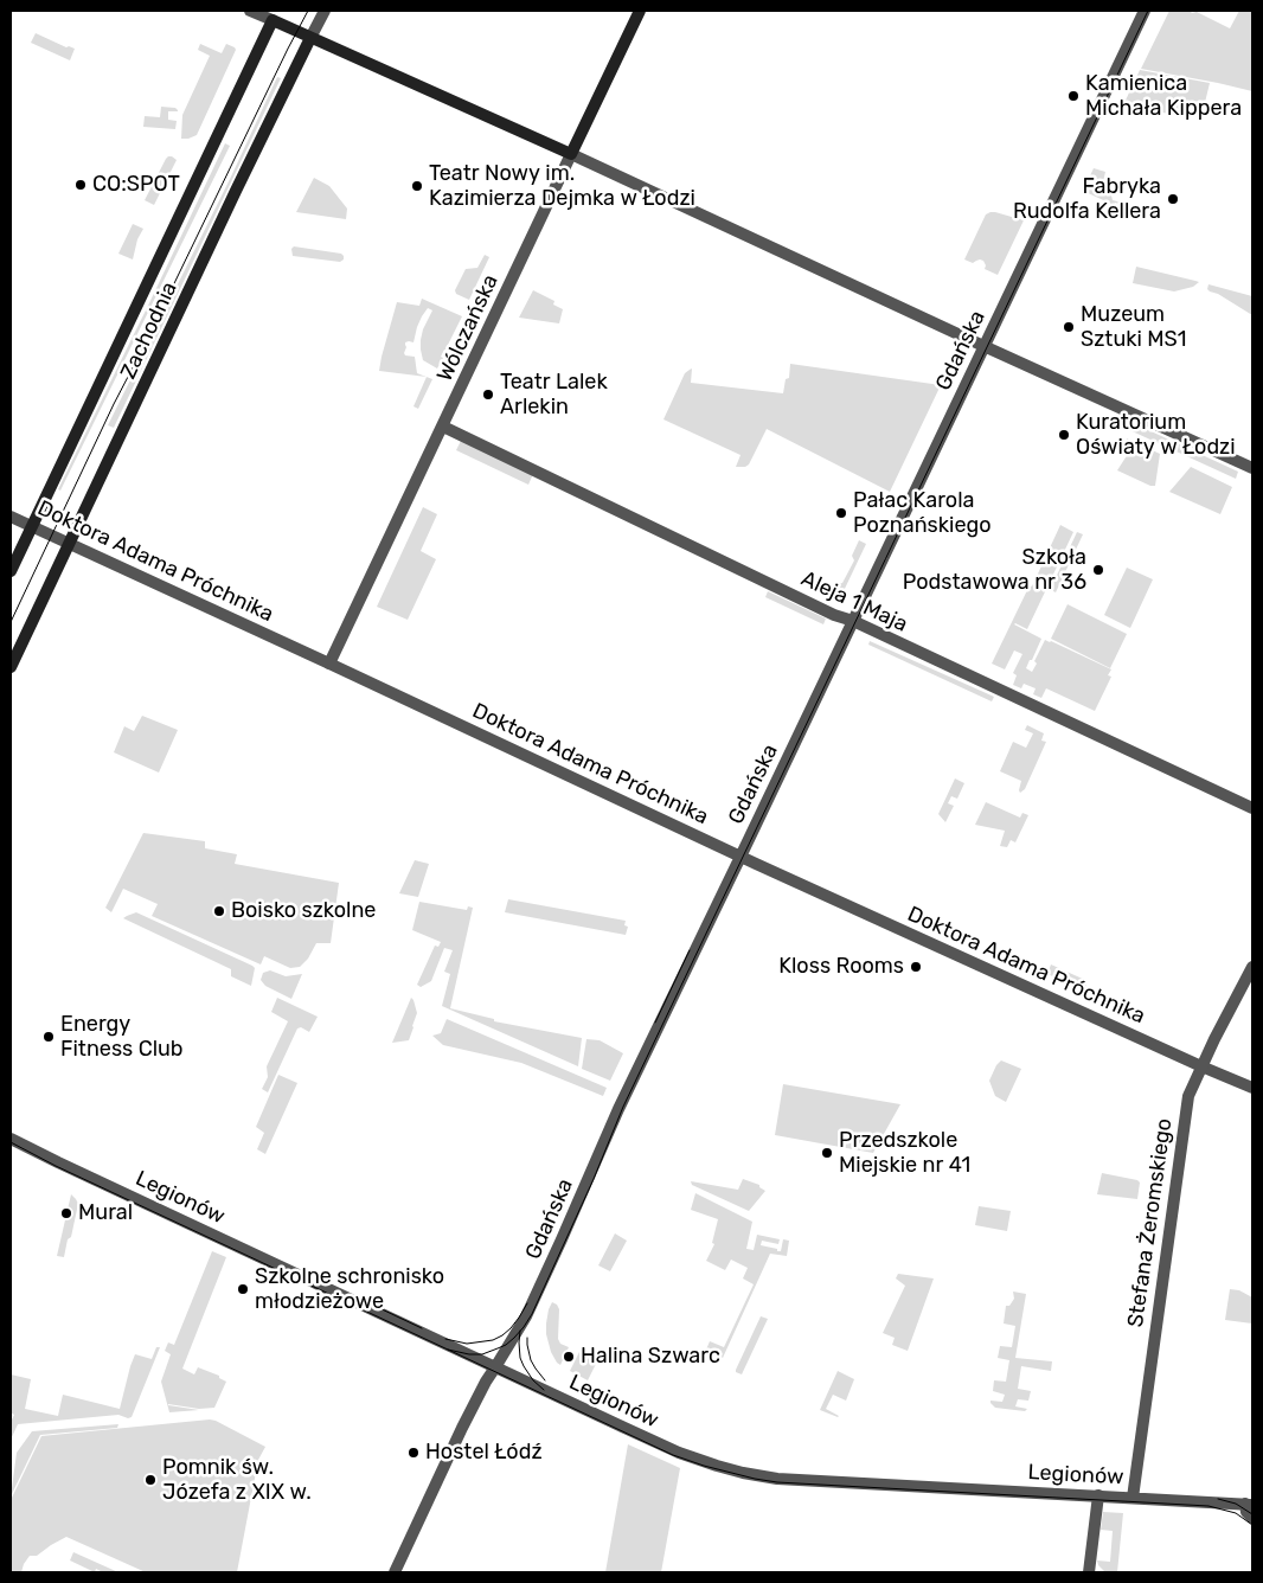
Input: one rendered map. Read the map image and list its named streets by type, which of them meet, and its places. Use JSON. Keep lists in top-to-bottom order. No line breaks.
{"streets":{"main road":["Wólczańska","Zachodnia"],"street":["Gdańska","Doktora Adama Próchnika","Aleja 1 Maja","Legionów","Stefana Żeromskiego"]},"crossings":[["Wólczańska","Doktora Adama Próchnika"],["Wólczańska","Aleja 1 Maja"],["Zachodnia","Doktora Adama Próchnika"],["Gdańska","Doktora Adama Próchnika"],["Gdańska","Aleja 1 Maja"],["Gdańska","Legionów"],["Doktora Adama Próchnika","Stefana Żeromskiego"],["Legionów","Stefana Żeromskiego"]],"places":["Kamienica Michała Kippera","CO:SPOT","Teatr Nowy im. Kazimierza Dejmka w Łodzi","Fabryka Rudolfa Kellera","Muzeum Sztuki MS1","Teatr Lalek Arlekin","Kuratorium Oświaty w Łodzi","Pałac Karola Poznańskiego","Szkoła Podstawowa nr 36","Boisko szkolne","Kloss Rooms","Energy Fitness Club","Przedszkole Miejskie nr 41","Mural","Szkolne schronisko młodzieżowe","Halina Szwarc","Hostel Łódź","Pomnik św. Józefa z XIX w."]}
